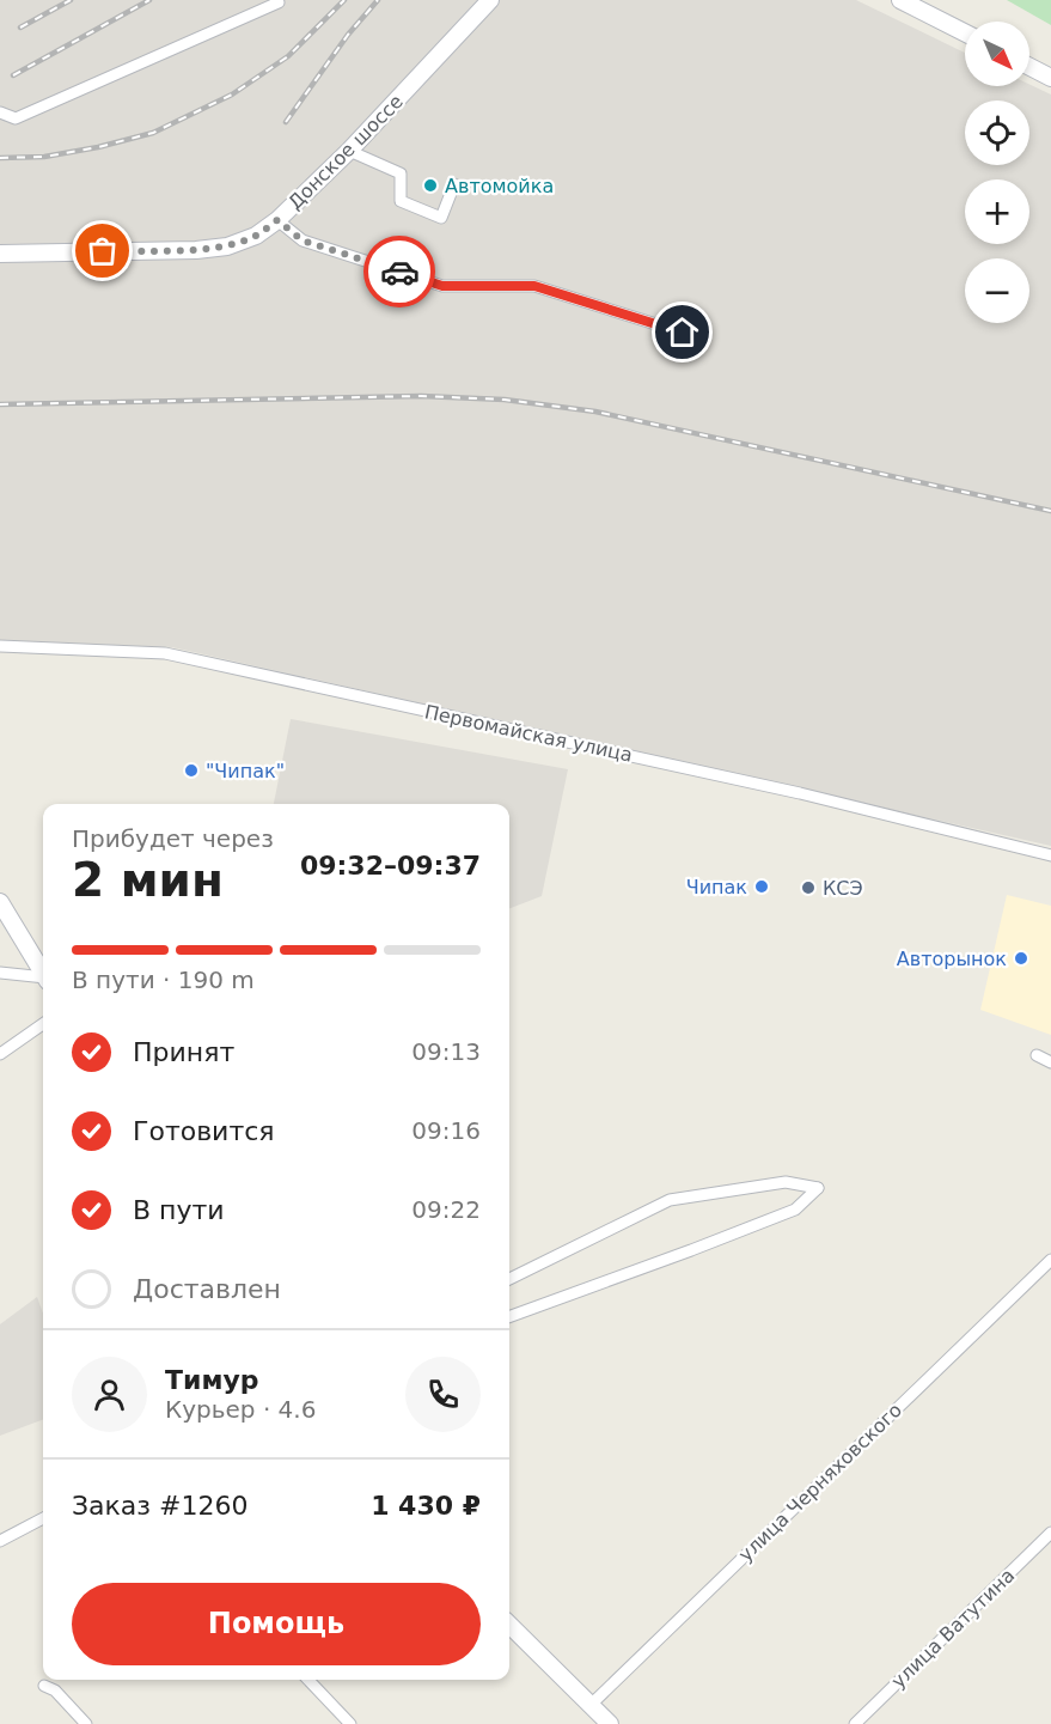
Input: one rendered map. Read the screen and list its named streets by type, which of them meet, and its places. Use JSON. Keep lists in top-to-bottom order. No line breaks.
{"streets":{"main road":["Донское шоссе"],"street":["Первомайская улица","улица Черняховского","улица Ватутина"]},"places":["Автомойка","\"Чипак\"","Чипак","КСЭ","Авторынок"],"north":"bottom right","page":{"map_buttons":["+","−"],"heading":["2 мин","Прибудет через","09:32–09:37"],"panel":["Тимур","Курьер · 4.6","Заказ #1260","1 430 ₽"],"bar":"В пути · 190 m","list":[["Принят","09:13"],["Готовится","09:16"],["В пути","09:22"],"Доставлен"],"buttons":"Помощь"}}
